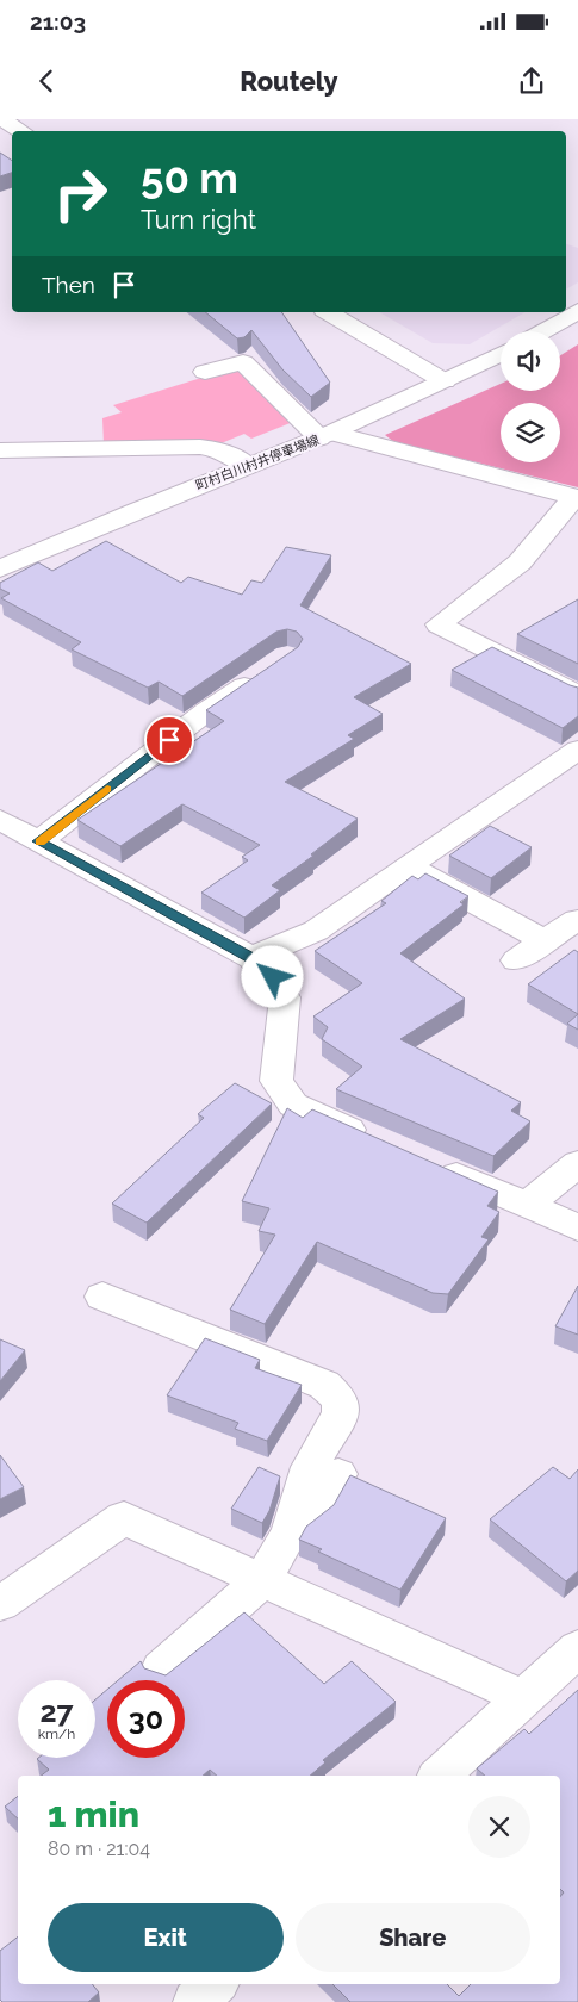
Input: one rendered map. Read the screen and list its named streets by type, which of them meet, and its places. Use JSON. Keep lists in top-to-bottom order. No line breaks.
{"streets":{"street":["町村白川村井停車場線"]},"page":{"status":"21:03","header":"Routely","turn":["50 m","Turn right"],"then":"Then","speed":"27 km/h","limit":"30","heading":["1 min","80 m · 21:04"],"buttons":["Exit","Share"]}}
